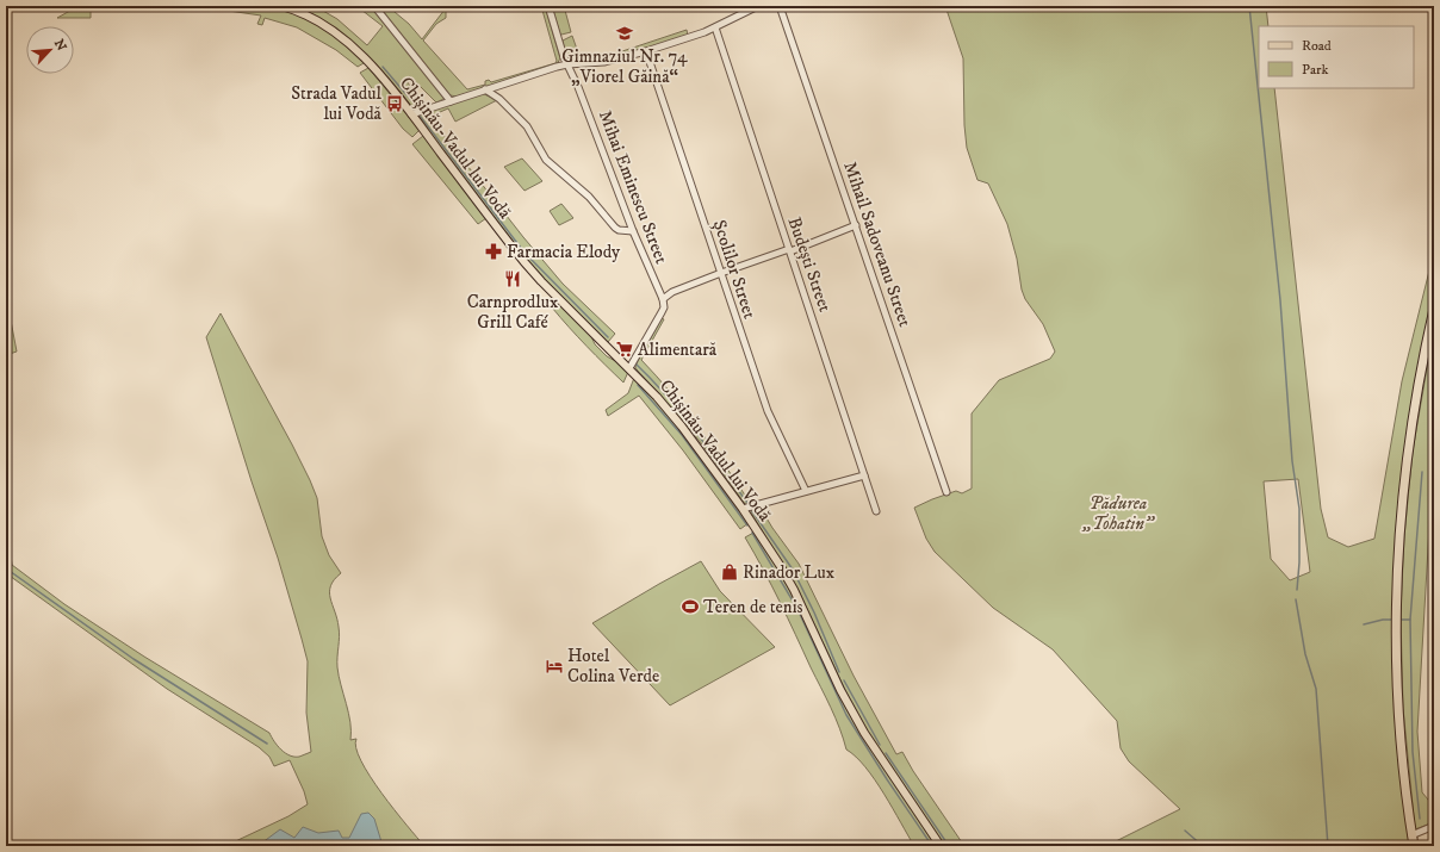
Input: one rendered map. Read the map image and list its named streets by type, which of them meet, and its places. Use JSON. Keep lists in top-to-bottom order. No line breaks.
{"streets":{"main road":["Chișinău-Vadul lui Vodă"],"street":["Mihai Eminescu Street","Mihail Sadoveanu Street","Budești Street","Școlilor Street"]},"parks":["Pădurea „Tohatin”"],"places":{"school or university":["Gimnaziul Nr. 74 „Viorel Găină“"],"bus stop":["Strada Vadul lui Vodă"],"pharmacy":["Farmacia Elody"],"restaurant":["Carnprodlux Grill Café"],"supermarket":["Alimentară"],"shop":["Rinador Lux"],"sports":["Teren de tenis"],"hotel":["Hotel Colina Verde"]},"legend":["Road","Park"],"north":"top right"}
